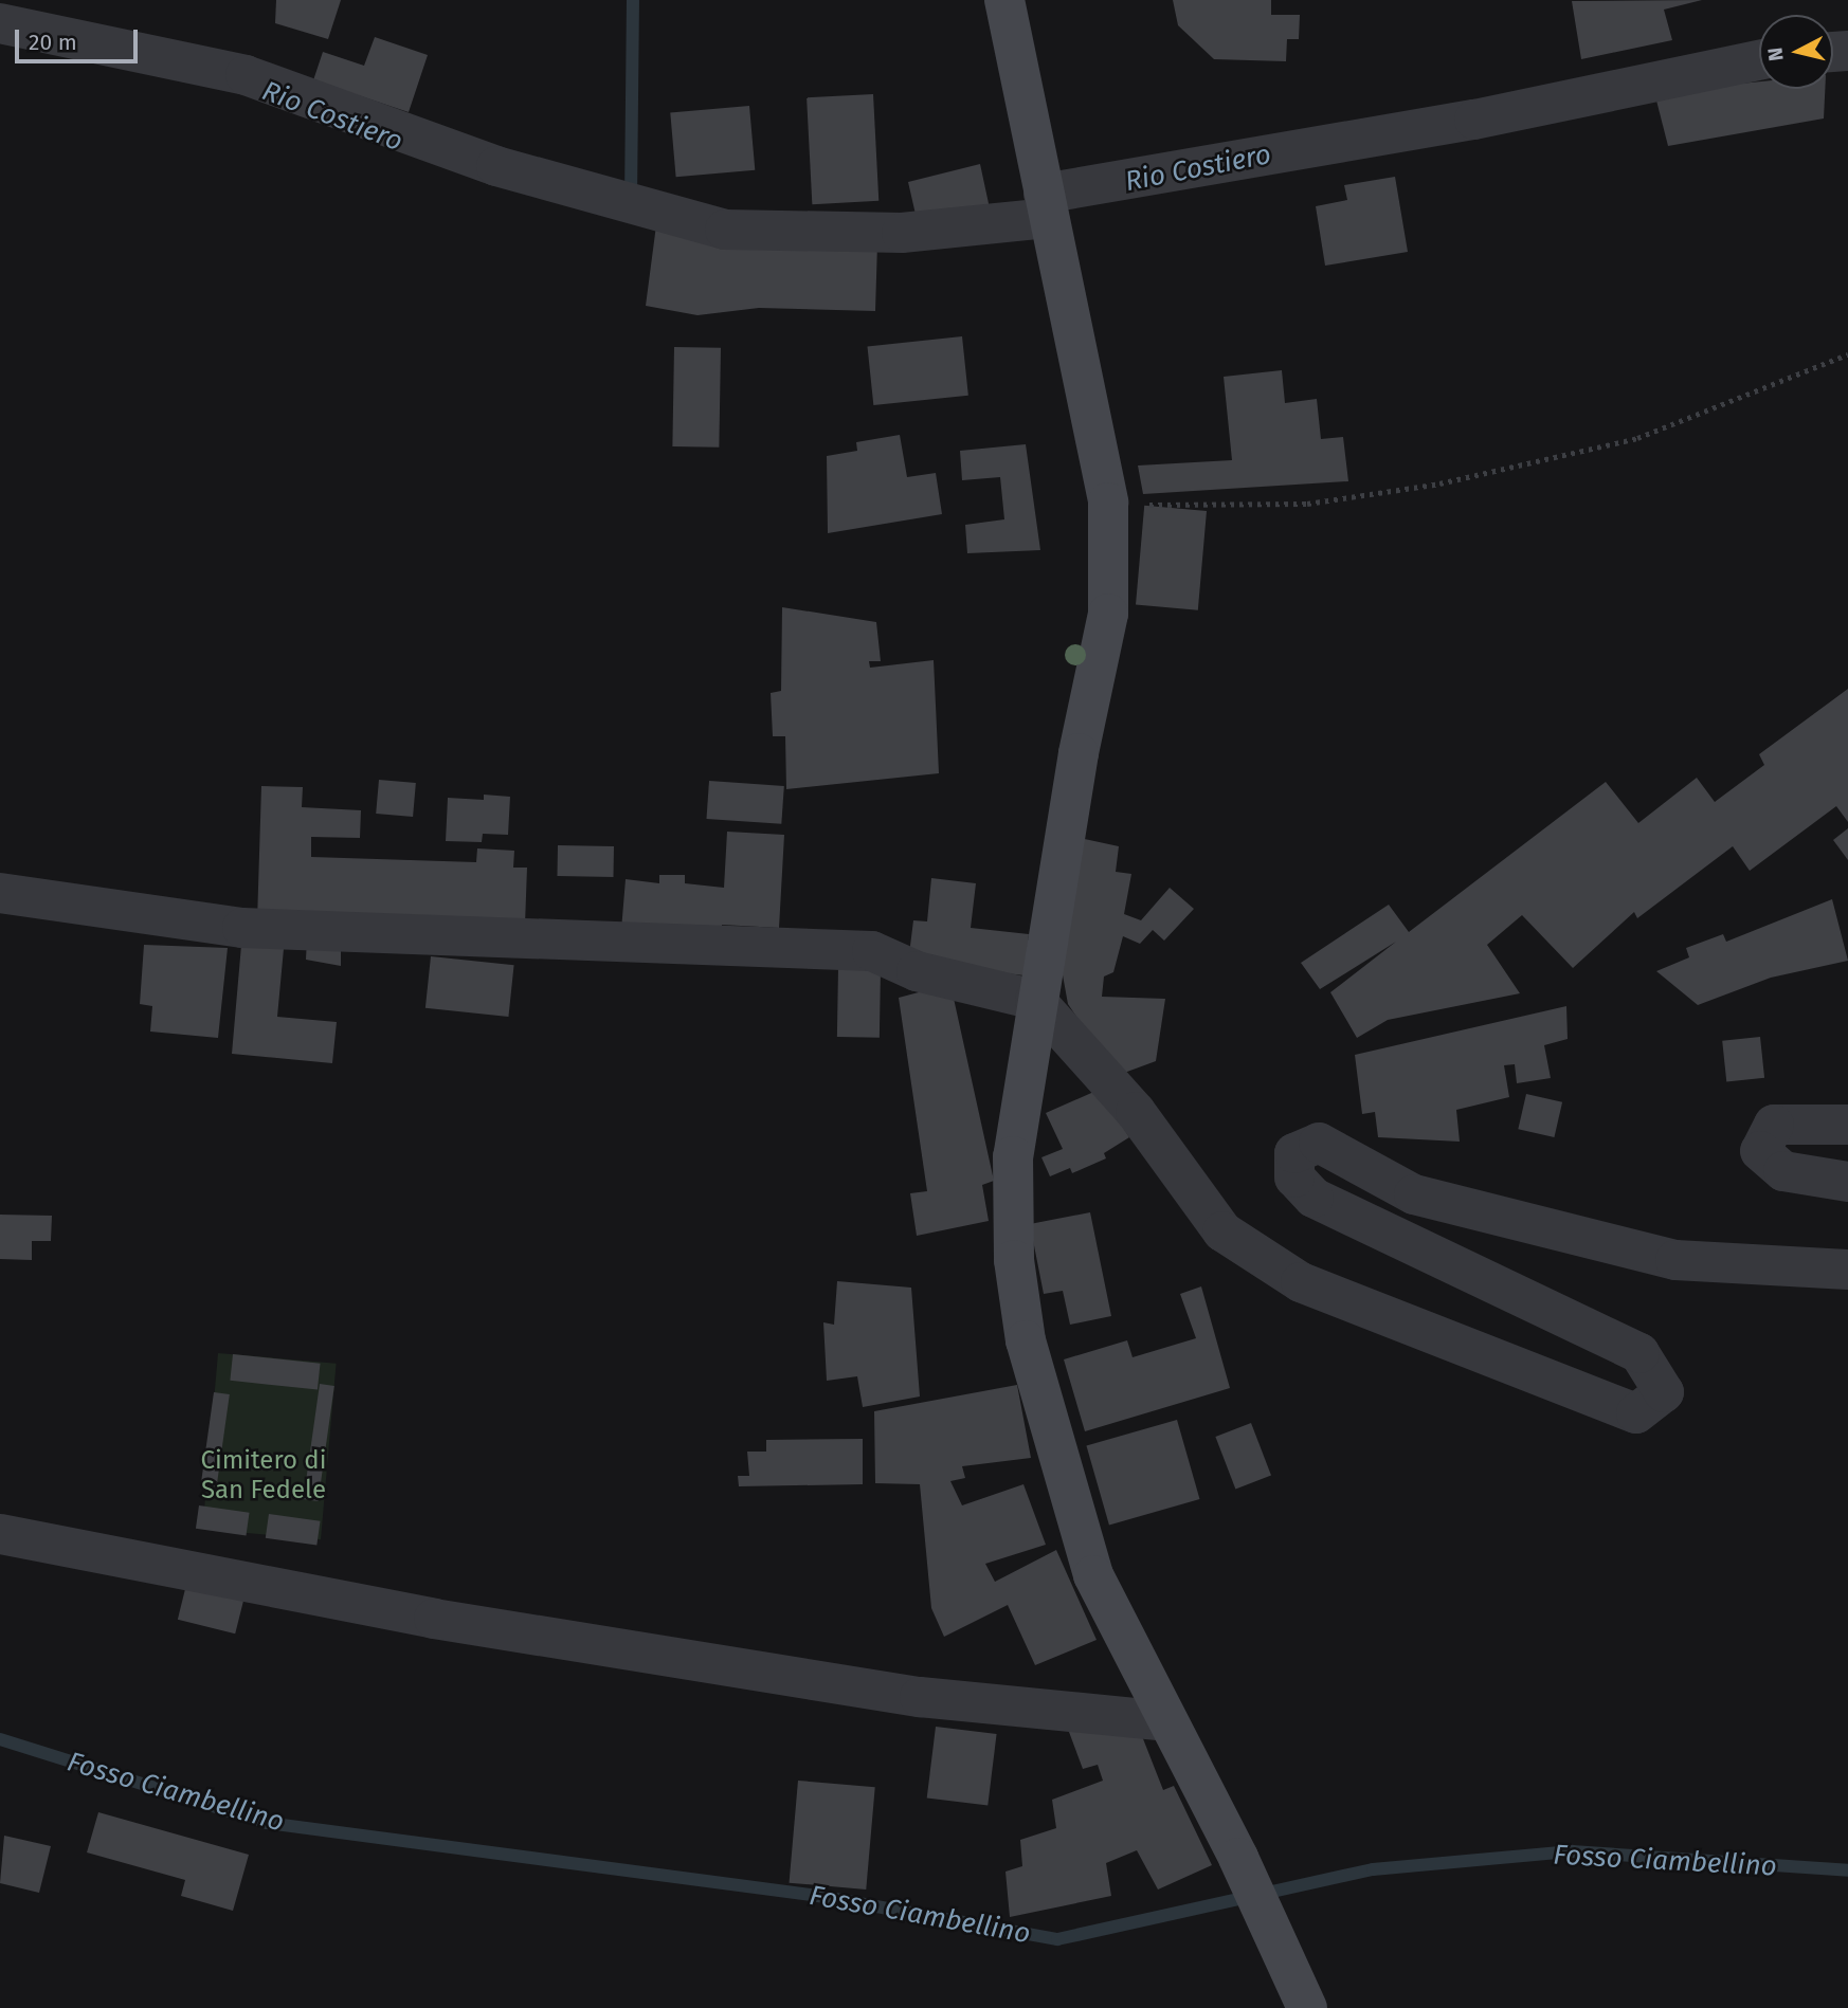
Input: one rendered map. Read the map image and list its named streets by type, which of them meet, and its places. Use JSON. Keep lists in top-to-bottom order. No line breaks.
{"water":["Rio Costiero","Fosso Ciambellino"],"parks":["Cimitero di San Fedele"],"scale_bar":"20 m","north":"left"}
